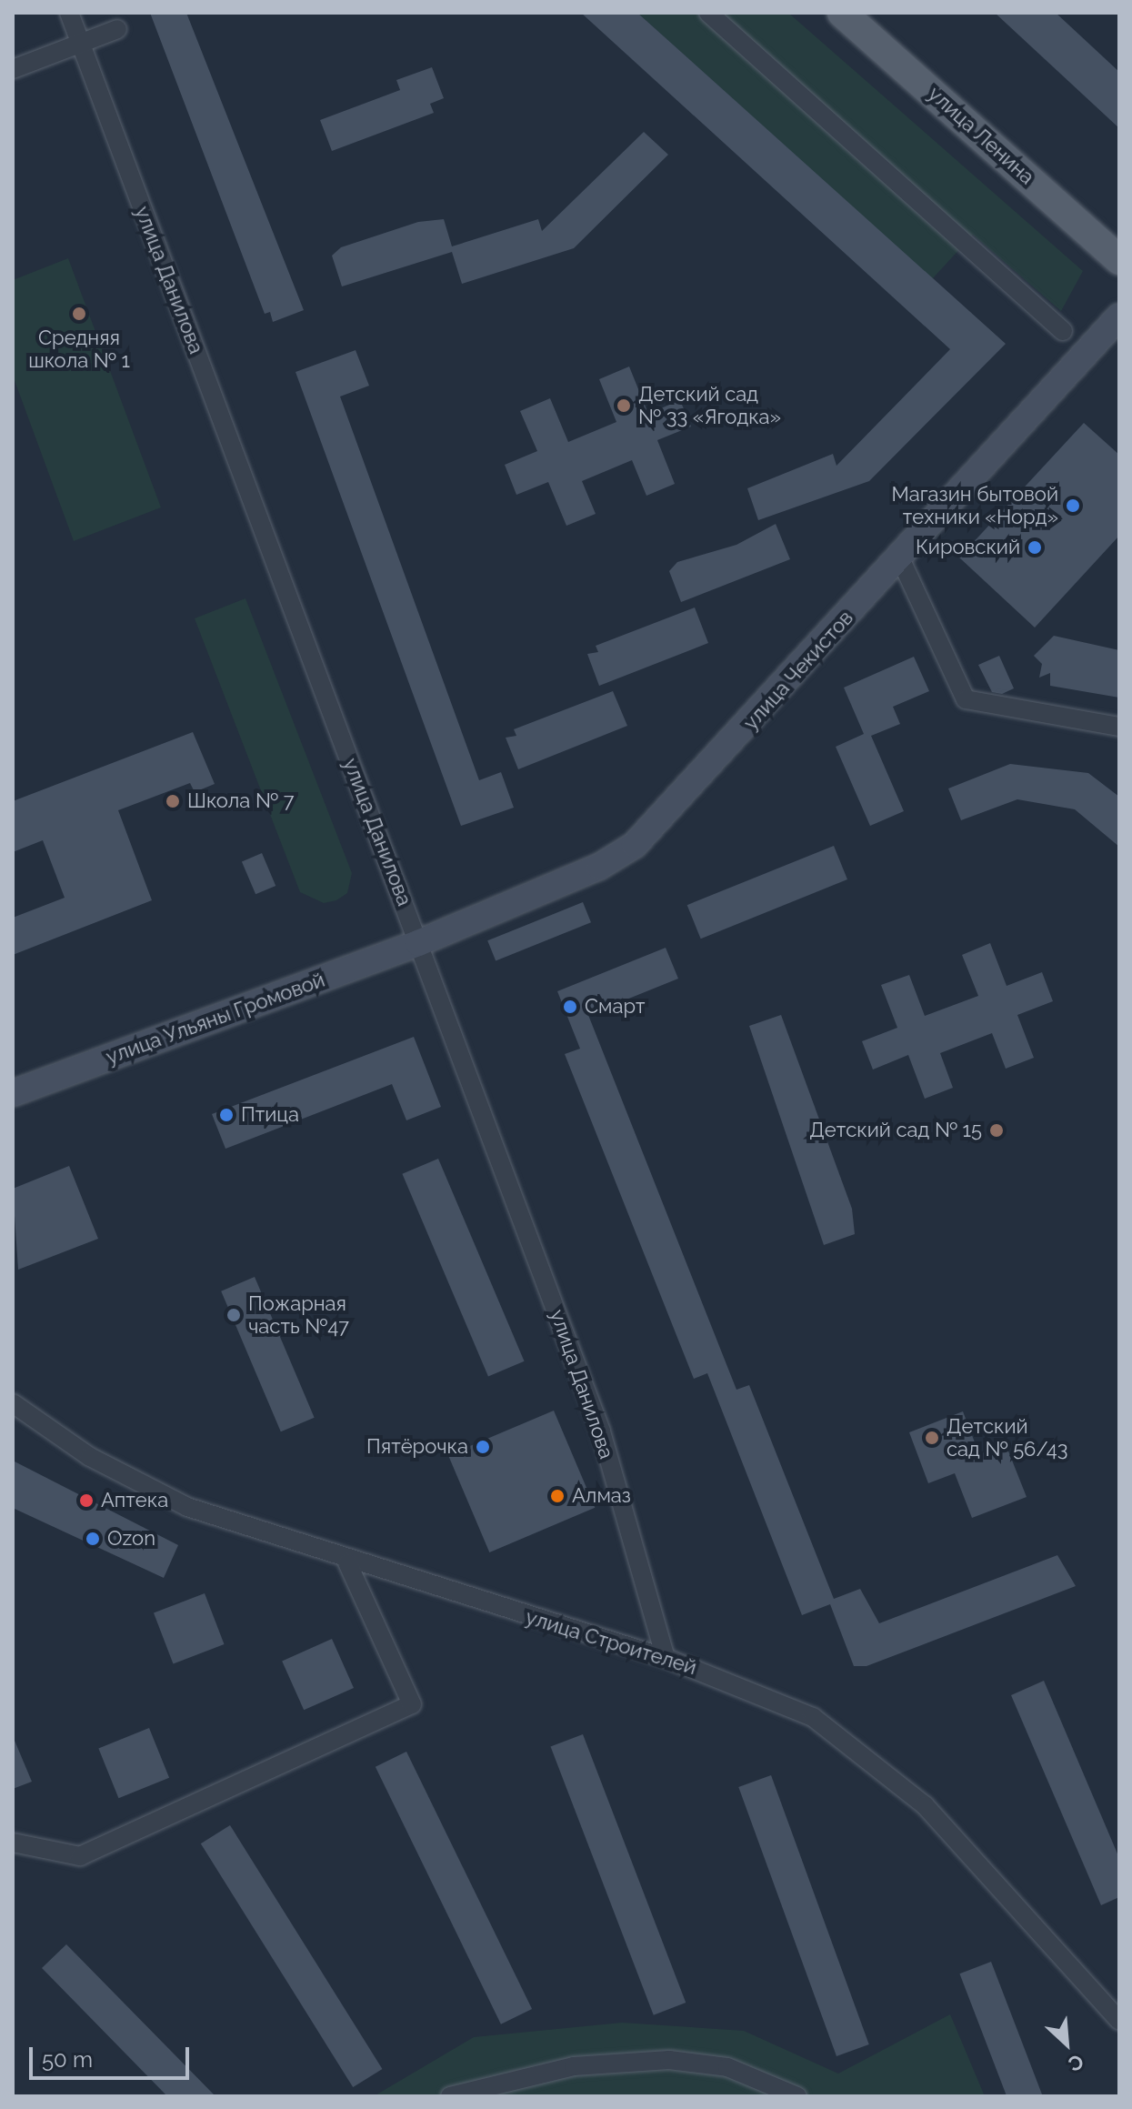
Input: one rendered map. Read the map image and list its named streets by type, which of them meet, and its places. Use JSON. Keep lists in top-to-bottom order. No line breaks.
{"streets":{"main road":["улица Ленина"],"street":["улица Данилова","улица Чекистов","улица Ульяны Громовой","улица Строителей"]},"crossings":[["улица Данилова","улица Чекистов"],["улица Данилова","улица Ульяны Громовой"],["улица Данилова","улица Строителей"],["улица Чекистов","улица Ульяны Громовой"]],"places":["Средняя школа № 1","Детский сад № 33 «Ягодка»","Магазин бытовой техники «Норд»","Кировский","Школа № 7","Смарт","Птица","Детский сад № 15","Пожарная часть №47","Детский сад № 56/43","Пятёрочка","Алмаз","Аптека","Ozon"],"scale_bar":"50 m","north":"bottom right"}
